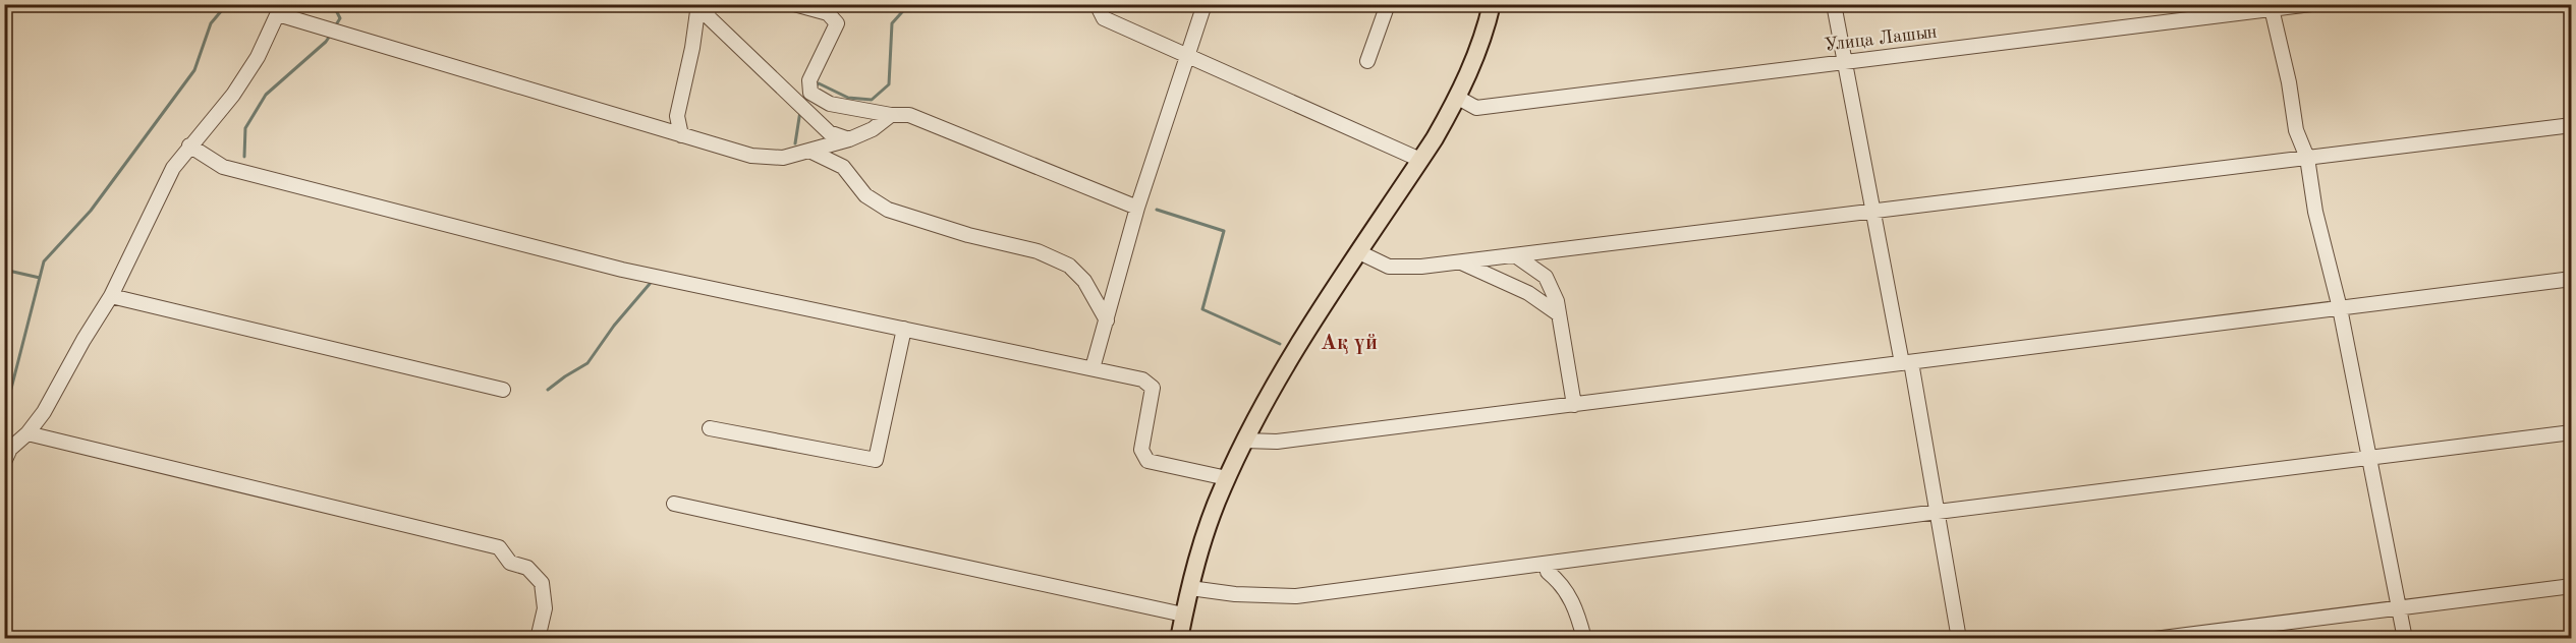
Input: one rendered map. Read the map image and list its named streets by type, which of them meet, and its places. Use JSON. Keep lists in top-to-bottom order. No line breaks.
{"streets":{"street":["Улица Лашын"]},"districts":["Ақ үй"]}
